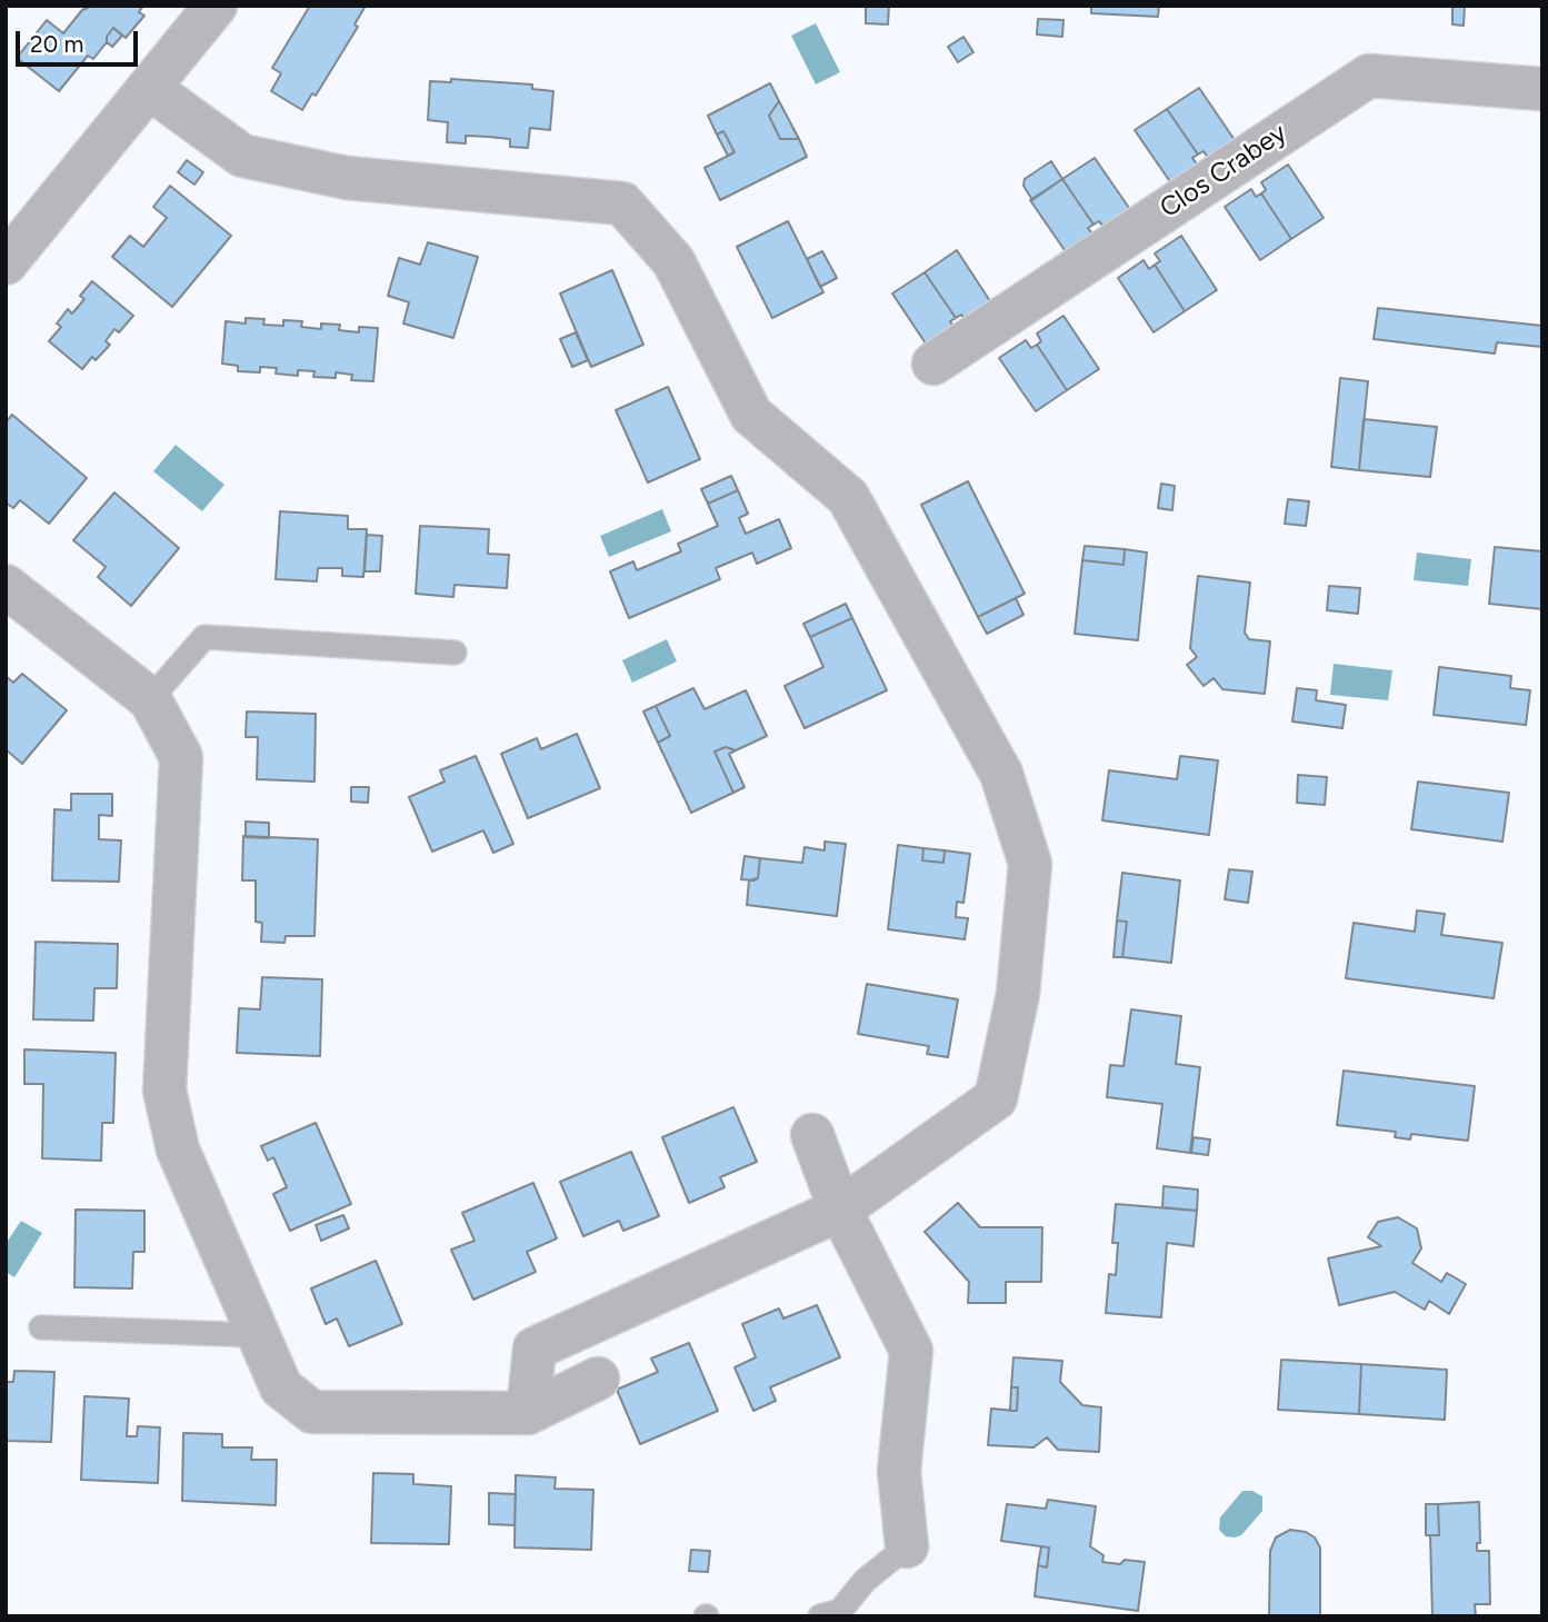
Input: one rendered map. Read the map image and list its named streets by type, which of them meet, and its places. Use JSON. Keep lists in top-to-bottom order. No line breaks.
{"streets":{"street":["Clos Crabey"]},"scale_bar":"20 m"}
